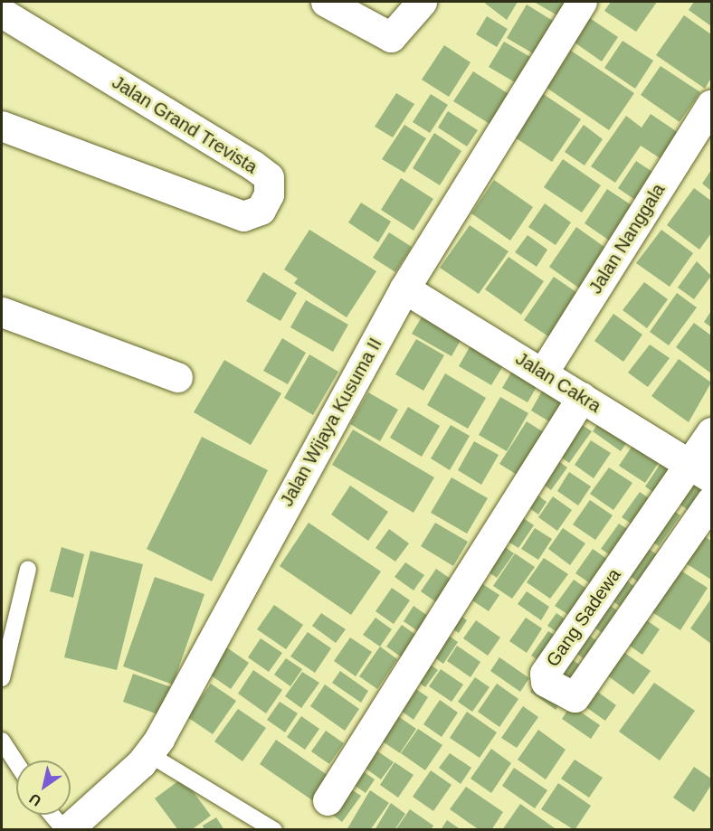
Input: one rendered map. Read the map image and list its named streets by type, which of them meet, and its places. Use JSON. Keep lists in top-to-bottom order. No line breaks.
{"streets":{"street":["Jalan Grand Trevista","Jalan Nanggala","Jalan Cakra","Jalan Wijaya Kusuma II","Gang Sadewa"]},"crossings":[["Jalan Nanggala","Jalan Cakra"],["Jalan Cakra","Jalan Wijaya Kusuma II"],["Jalan Cakra","Gang Sadewa"]],"north":"bottom left"}
